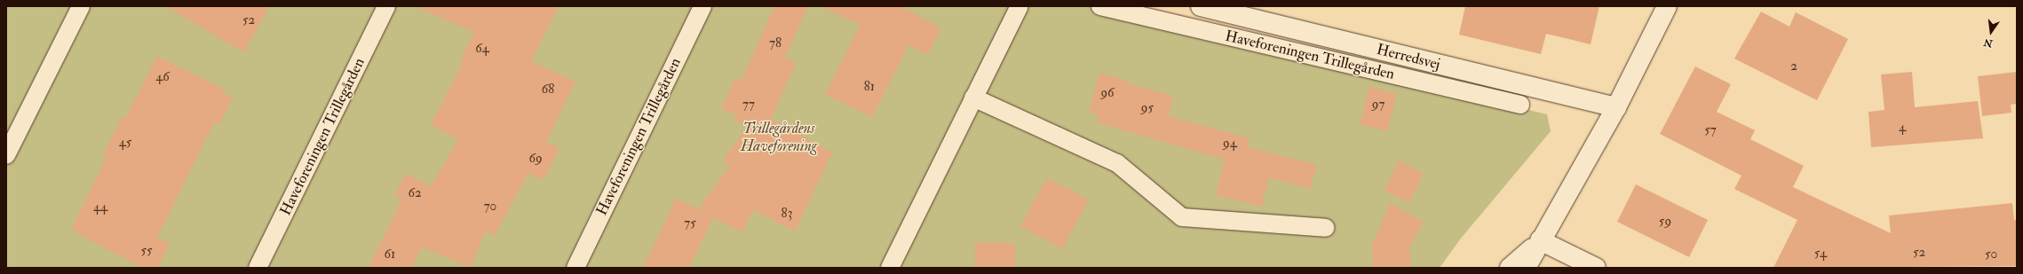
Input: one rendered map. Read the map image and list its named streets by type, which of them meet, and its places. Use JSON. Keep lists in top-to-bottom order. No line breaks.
{"streets":{"street":["Herredsvej"],"lane":["Haveforeningen Trillegården"]},"parks":["Trillegårdens Haveforening"],"house_numbers":["52","78","64","2","46","81","68","96","77","97","95","4","57","45","94","69","62","70","44","83","59","75","55","52","54","61","50"],"north":"bottom"}
